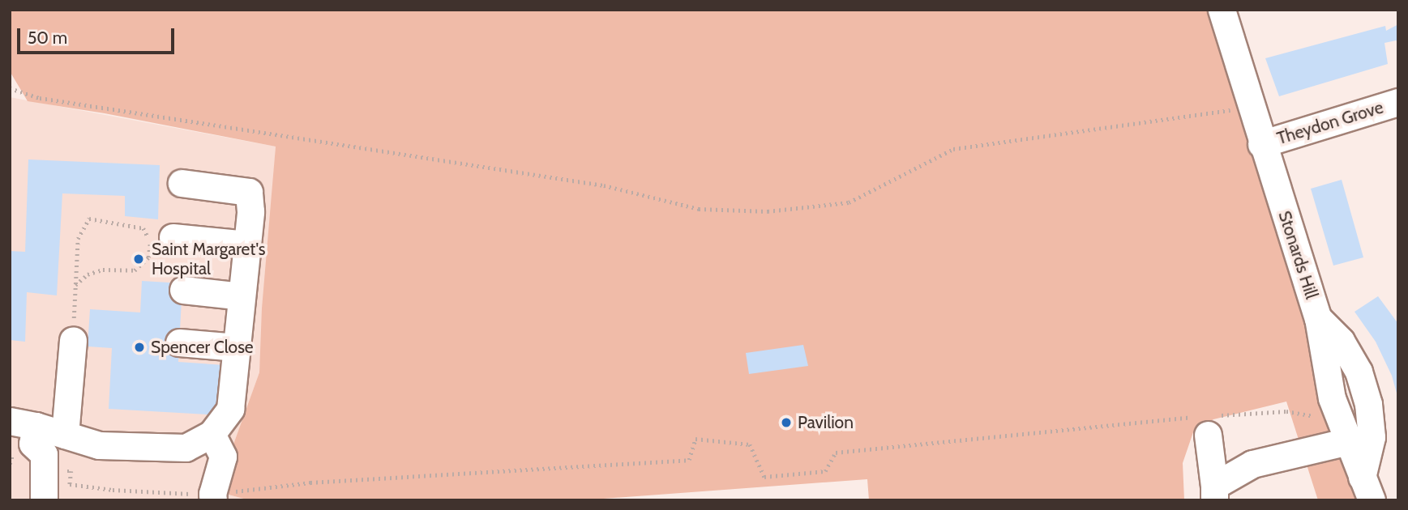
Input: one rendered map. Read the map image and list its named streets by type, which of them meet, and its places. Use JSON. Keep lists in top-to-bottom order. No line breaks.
{"streets":{"street":["Theydon Grove","Stonards Hill"]},"crossings":[["Theydon Grove","Stonards Hill"]],"places":["Saint Margaret's Hospital","Spencer Close","Pavilion"],"scale_bar":"50 m"}
